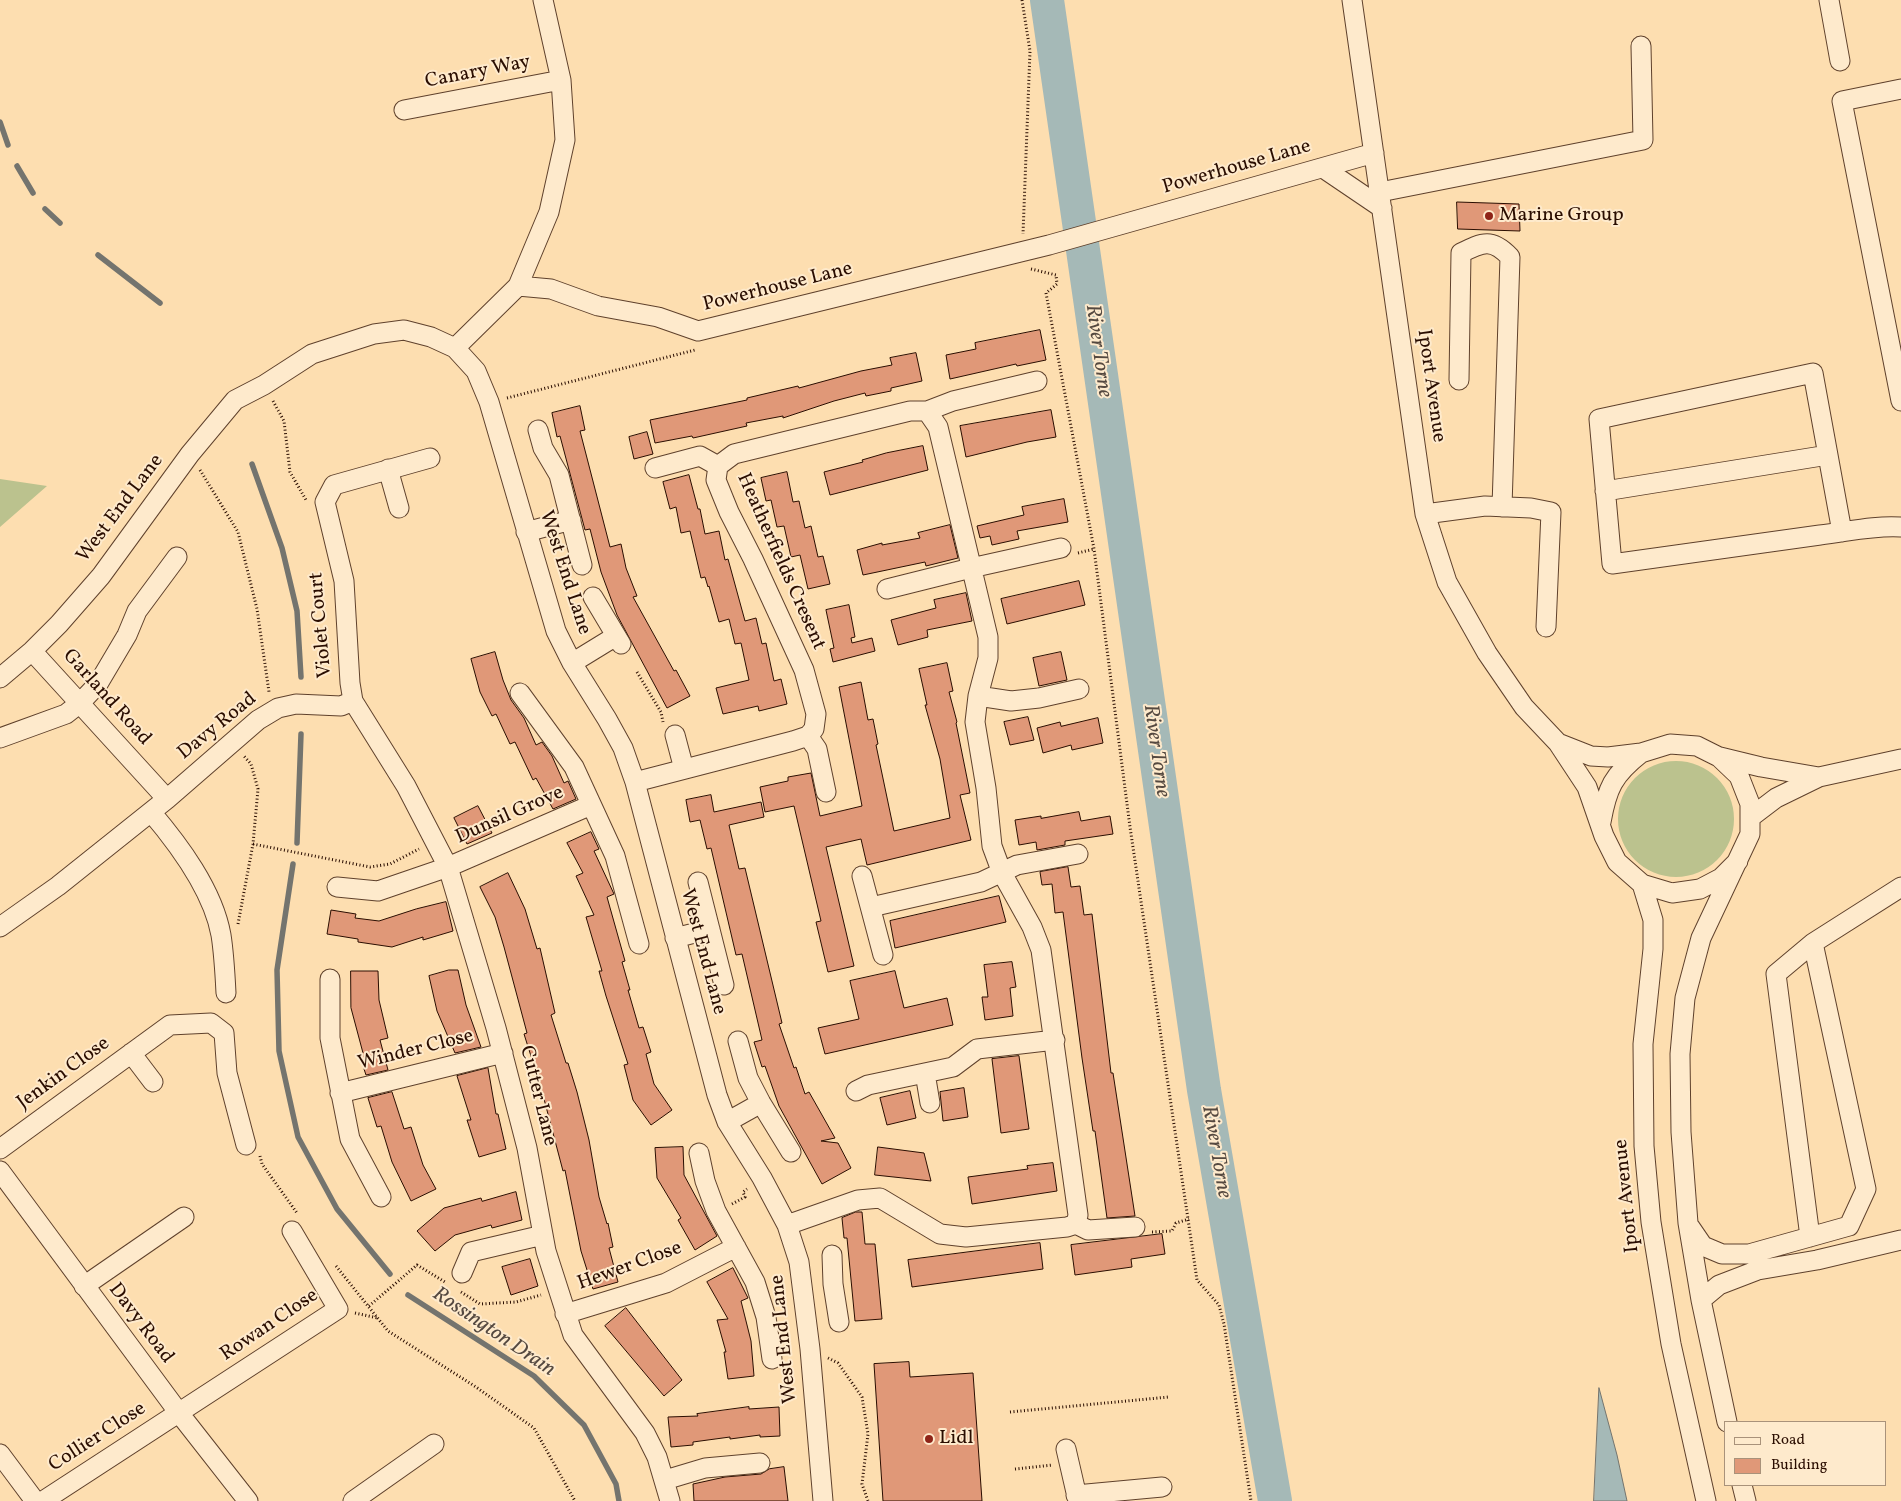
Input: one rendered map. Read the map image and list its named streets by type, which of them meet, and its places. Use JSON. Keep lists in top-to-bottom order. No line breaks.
{"streets":{"street":["Canary Way","Powerhouse Lane","Iport Avenue","West End Lane","Heatherfields Cresent","Violet Court","Garland Road","Davy Road","Dunsil Grove","Winder Close","Jenkin Close","Cutter Lane","Hewer Close","Rowan Close","Collier Close"]},"crossings":[["Powerhouse Lane","Iport Avenue"],["West End Lane","Garland Road"],["Violet Court","Davy Road"],["Violet Court","Cutter Lane"],["Garland Road","Davy Road"],["Davy Road","Cutter Lane"],["Davy Road","Rowan Close"],["Davy Road","Collier Close"],["Dunsil Grove","Cutter Lane"],["Winder Close","Cutter Lane"],["Cutter Lane","Hewer Close"],["Rowan Close","Collier Close"]],"water":["River Torne","Rossington Drain"],"places":["Marine Group","Lidl"],"legend":["Road","Building"]}
